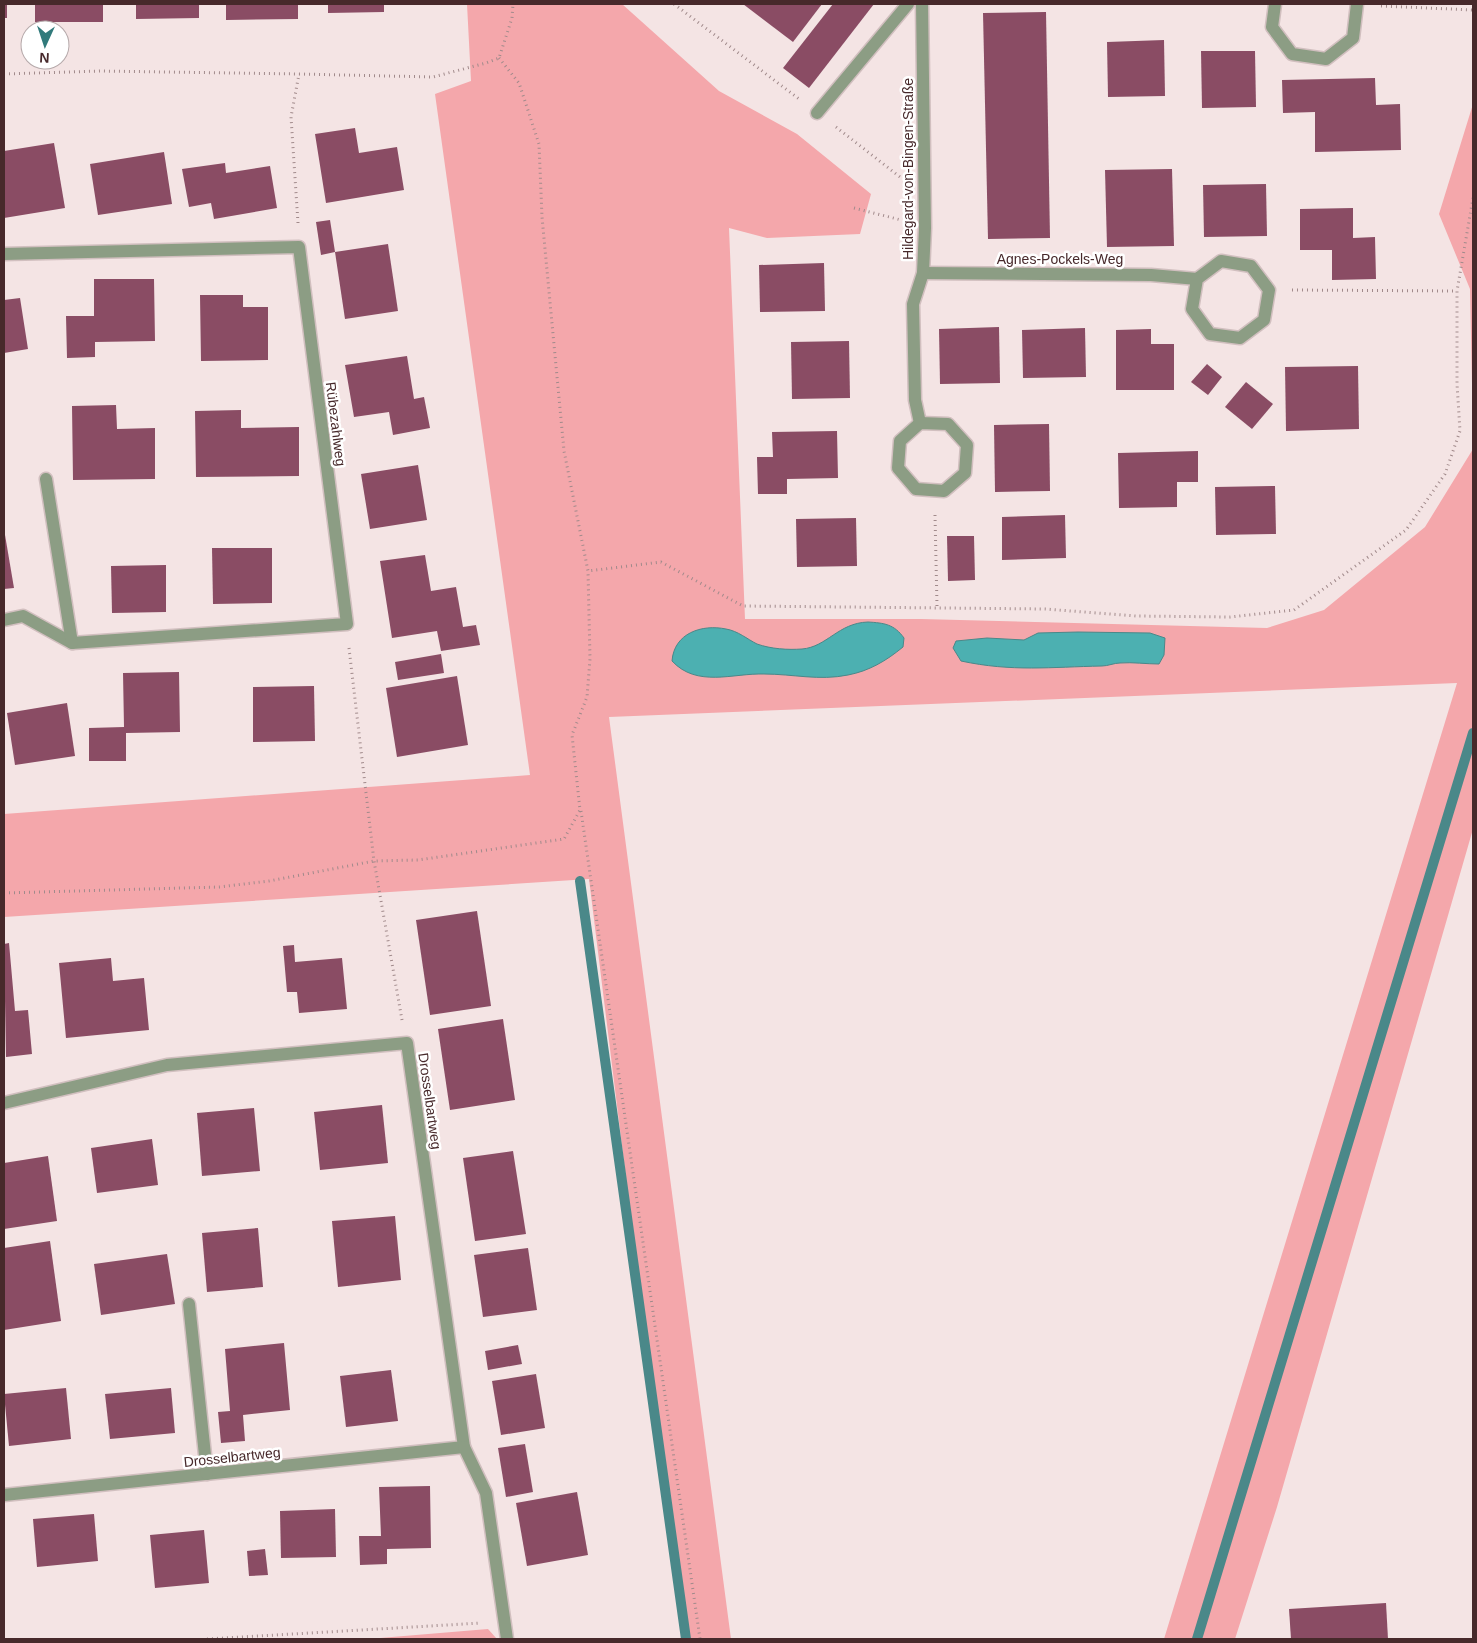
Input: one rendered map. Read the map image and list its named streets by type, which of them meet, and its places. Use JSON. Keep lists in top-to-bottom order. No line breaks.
{"streets":{"street":["Hildegard-von-Bingen-Straße","Agnes-Pockels-Weg","Rübezahlweg","Drosselbartweg"]},"crossings":[["Hildegard-von-Bingen-Straße","Agnes-Pockels-Weg"]],"north":"bottom"}
